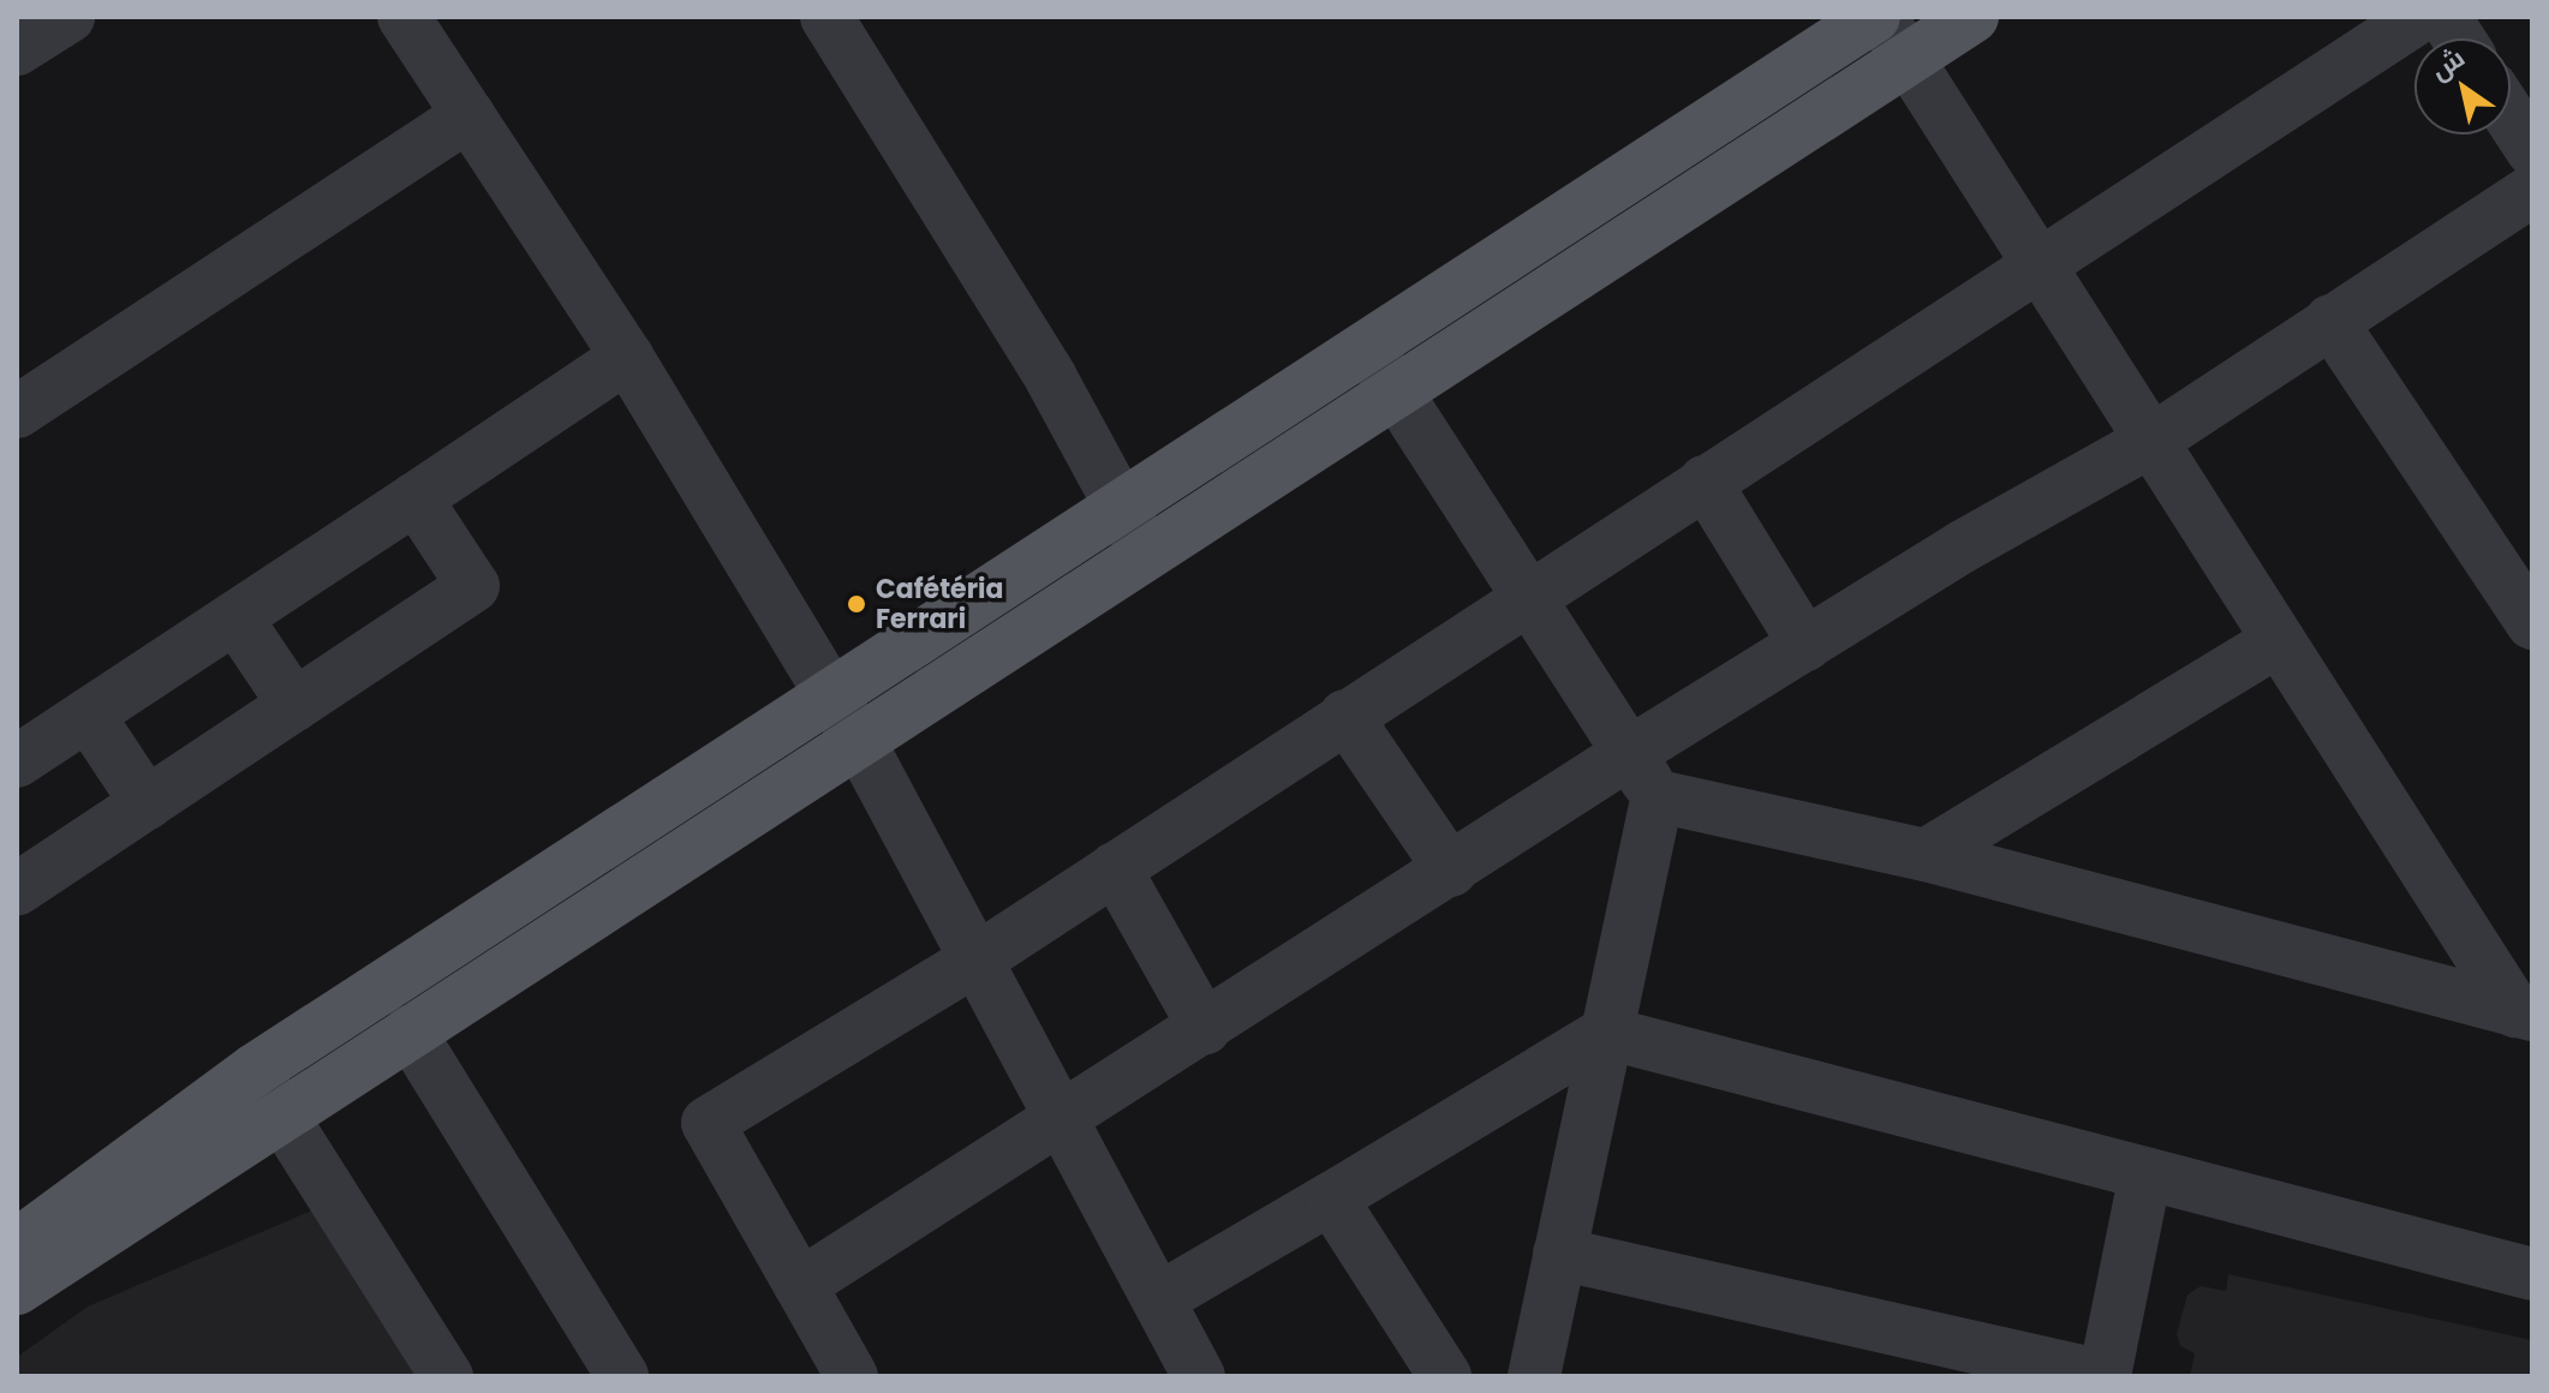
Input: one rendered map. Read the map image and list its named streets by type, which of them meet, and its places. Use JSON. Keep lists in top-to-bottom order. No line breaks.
{"places":["Cafétéria Ferrari"],"north":"top left"}
